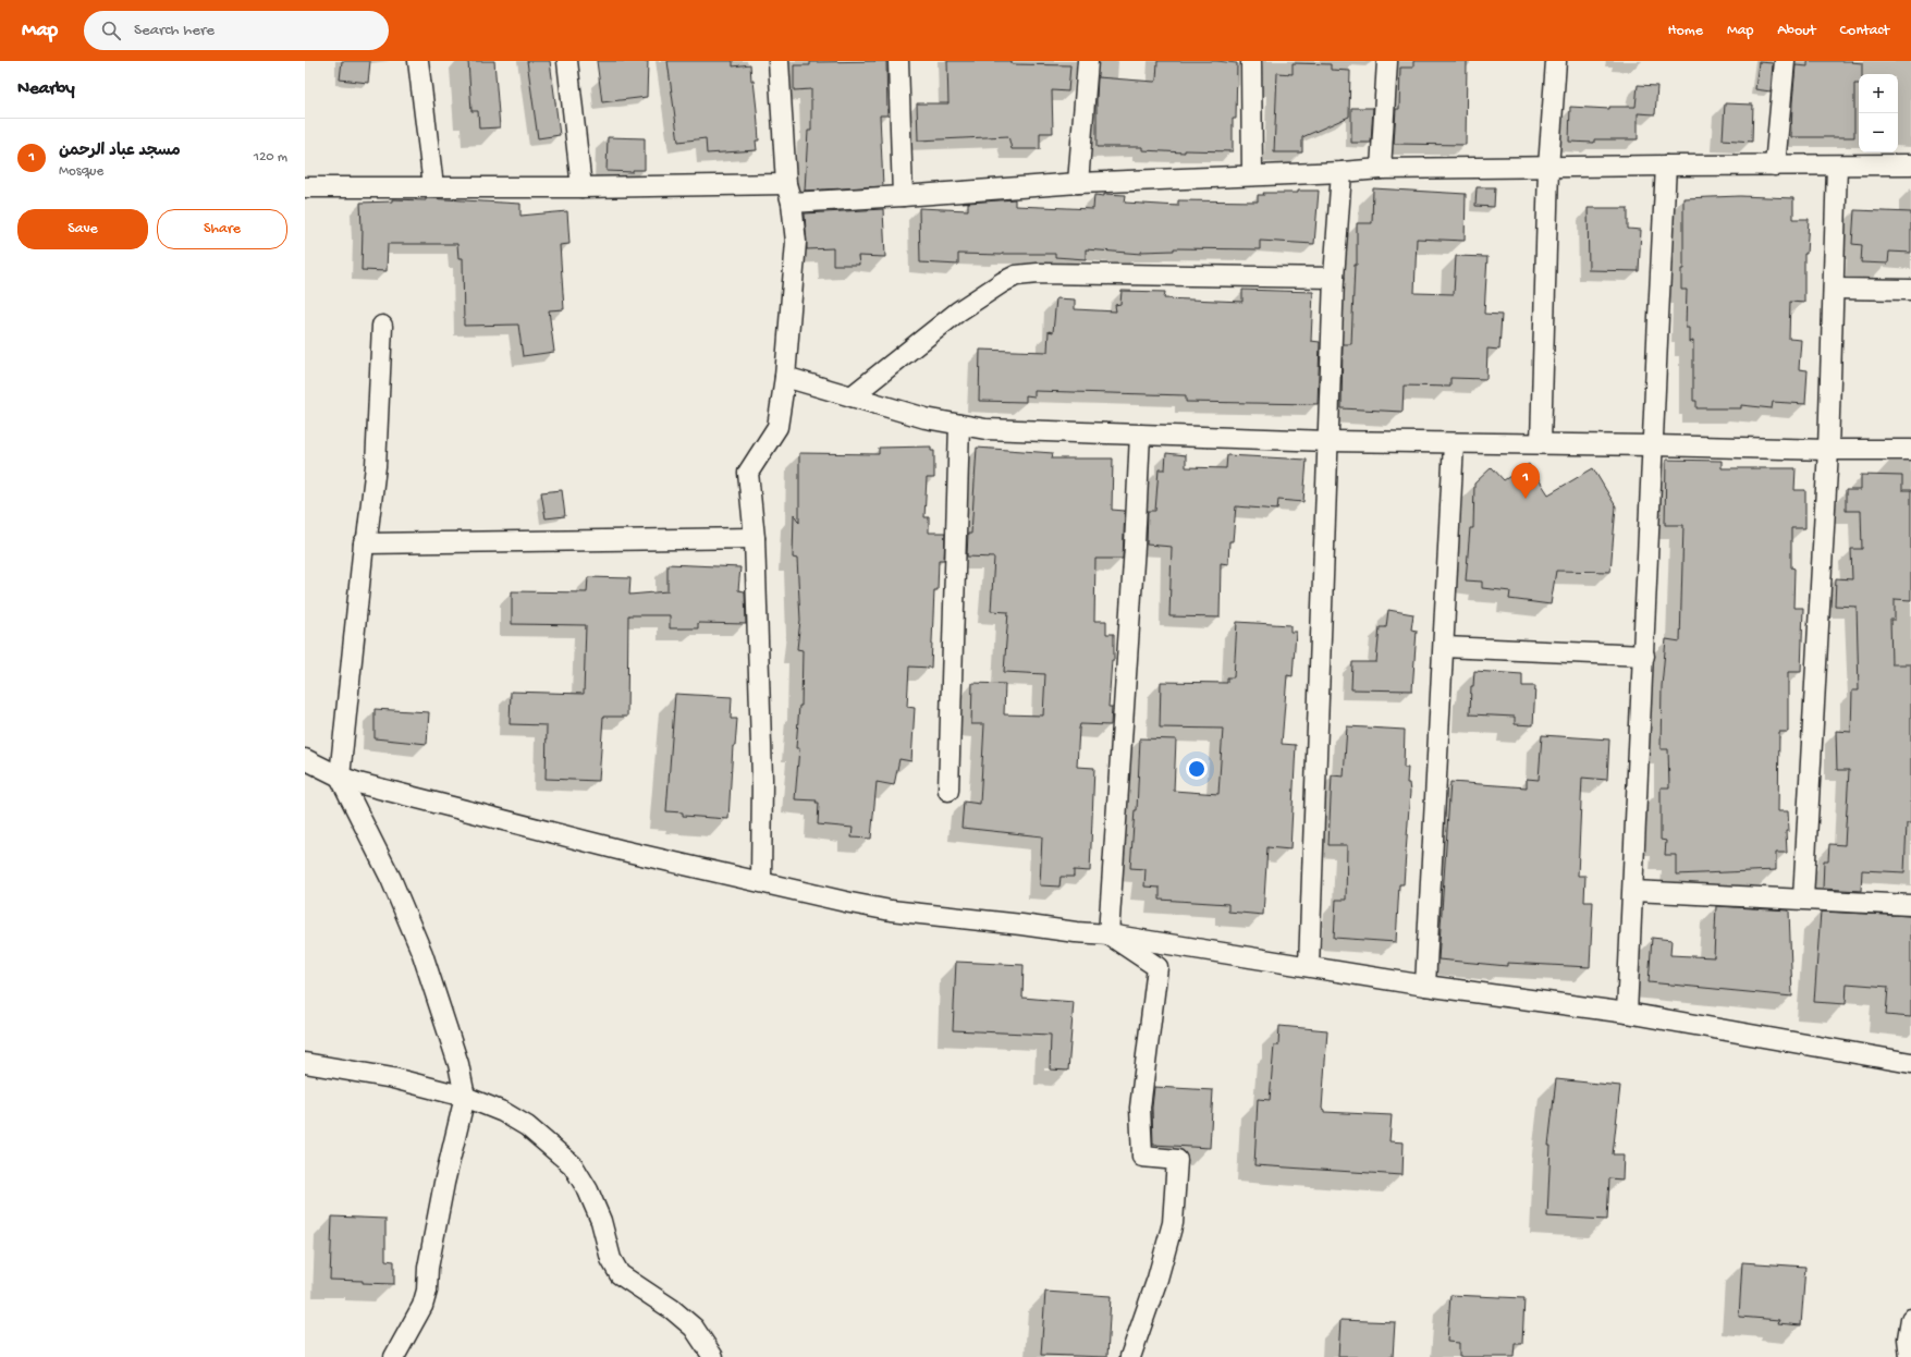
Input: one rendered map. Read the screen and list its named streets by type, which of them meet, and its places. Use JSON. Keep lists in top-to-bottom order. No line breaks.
{"page":{"header":"Map","search":"Search here","nav":["Home","Map","About","Contact"],"heading":"Nearby","map_buttons":["+","−"],"list":[{"mark":"1","name":"مسجد عباد الرحمن","note":"Mosque","value":"120 m"}],"buttons":["Save","Share"],"pins":"1"}}
